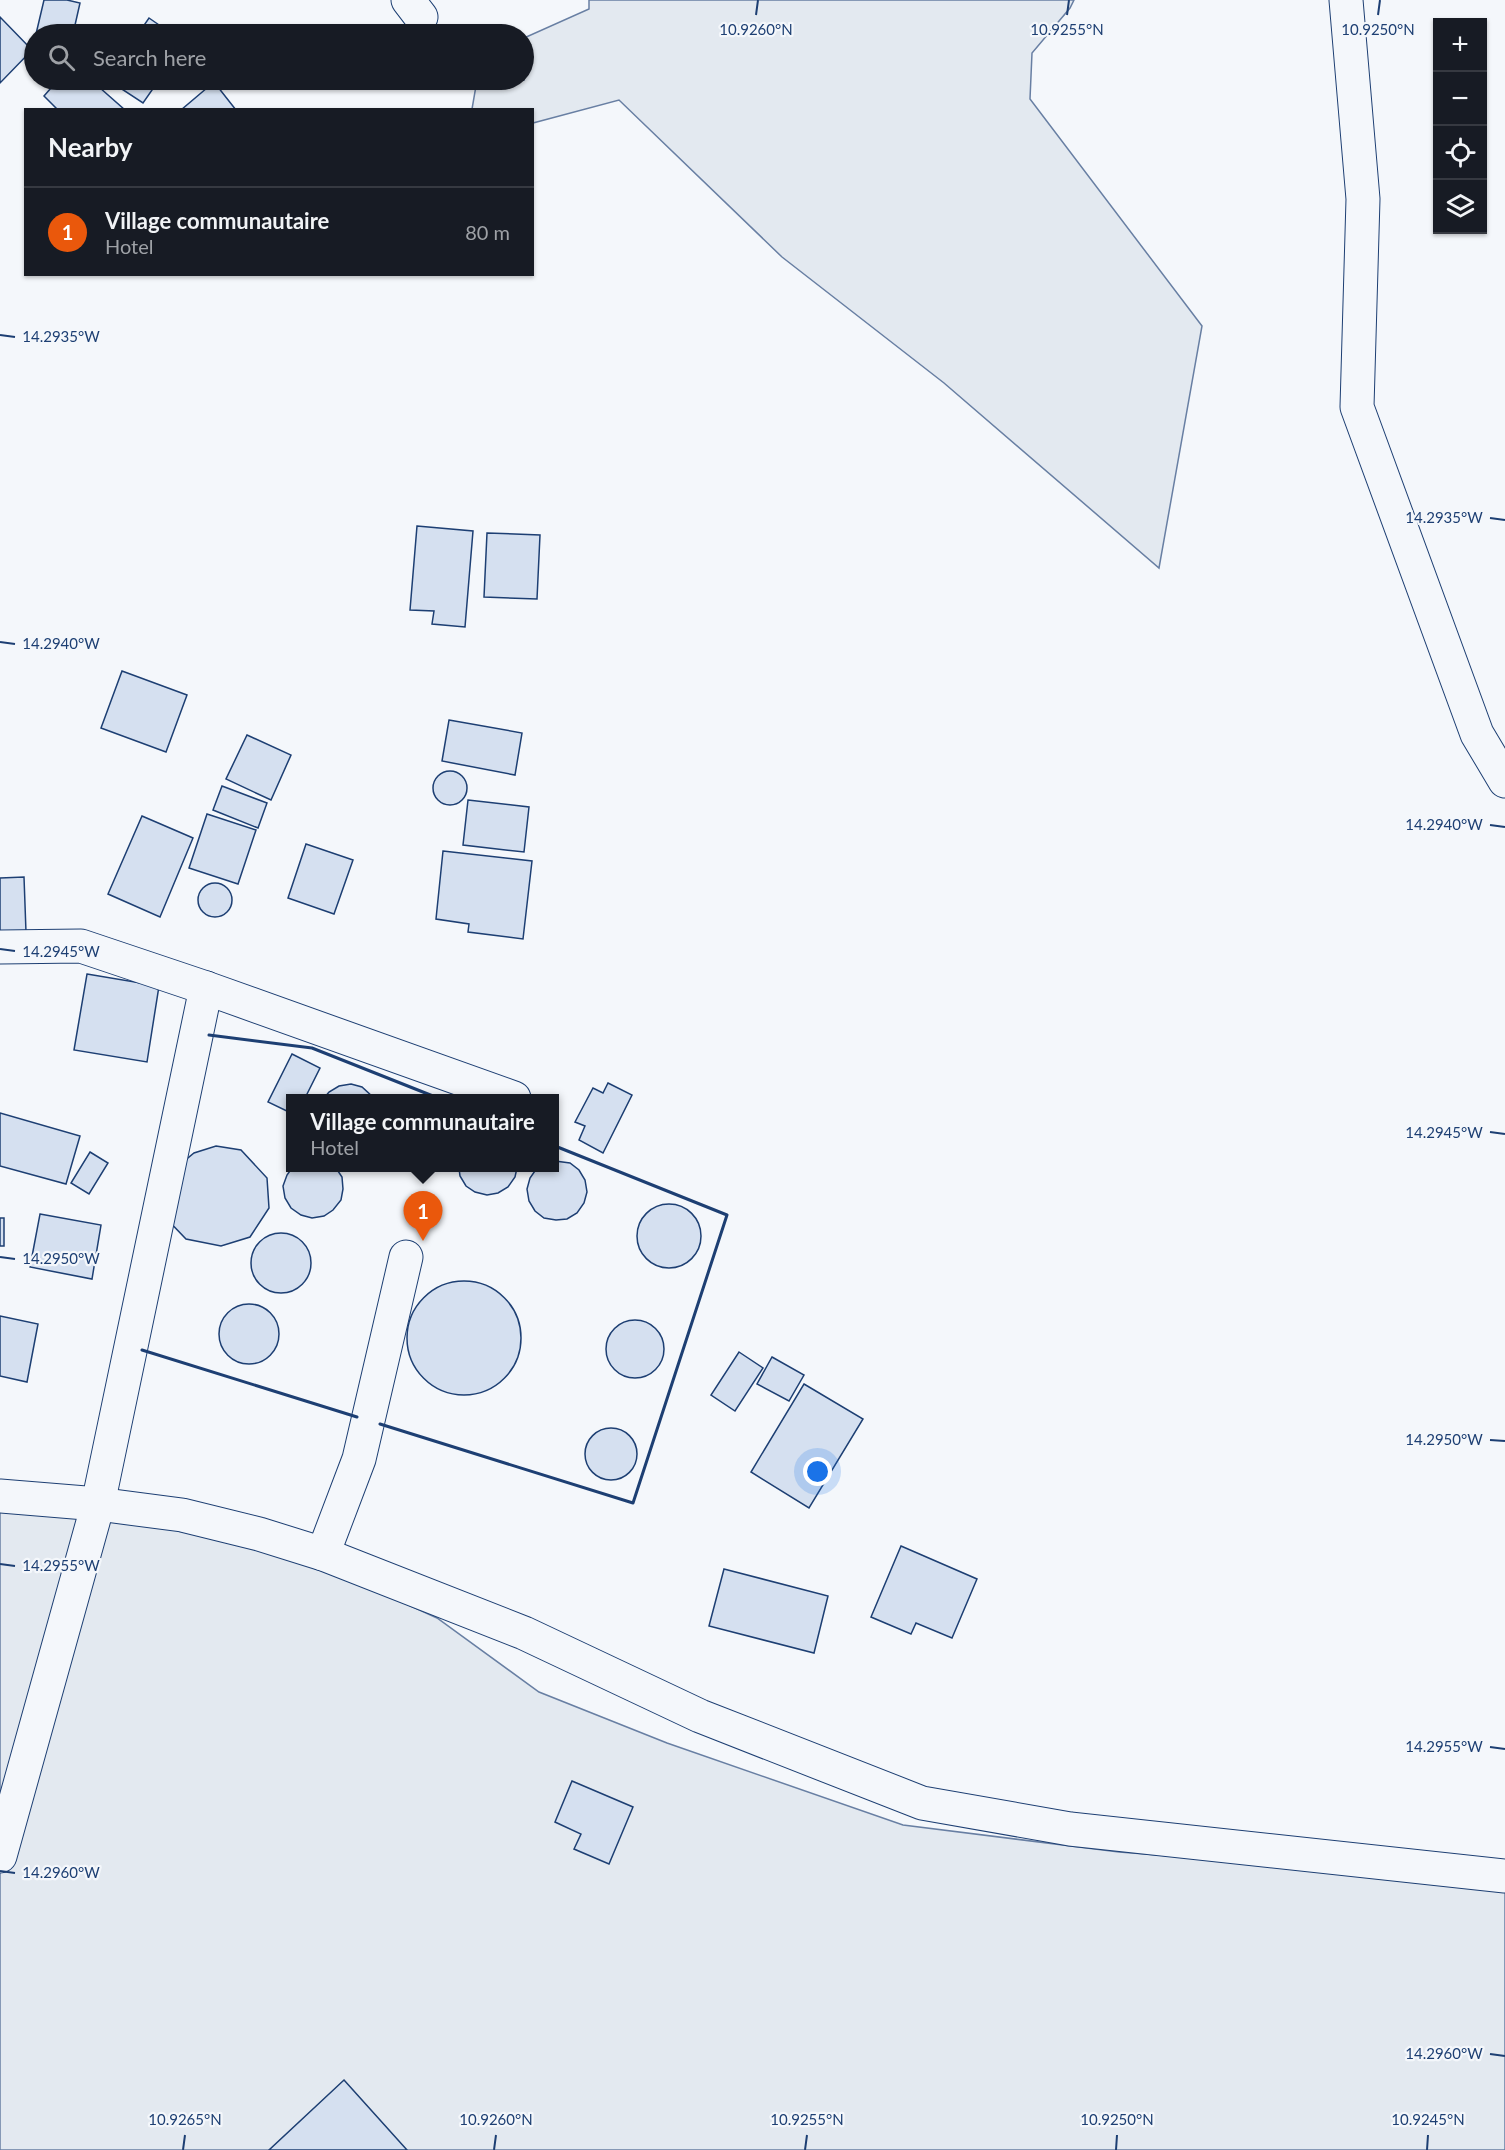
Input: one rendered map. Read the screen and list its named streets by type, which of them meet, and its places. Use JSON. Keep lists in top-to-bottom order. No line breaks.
{"page":{"map_buttons":["+","−"],"search":"Search here","heading":"Nearby","list":[{"mark":"1","name":"Village communautaire","note":"Hotel","value":"80 m"}],"popup":["Village communautaire","Hotel"],"pins":"1"},"coordinates":["10.9260°N","10.9255°N","10.9250°N","14.2935°W","14.2940°W","14.2945°W","14.2950°W","14.2955°W","14.2960°W","10.9265°N","10.9245°N"]}
